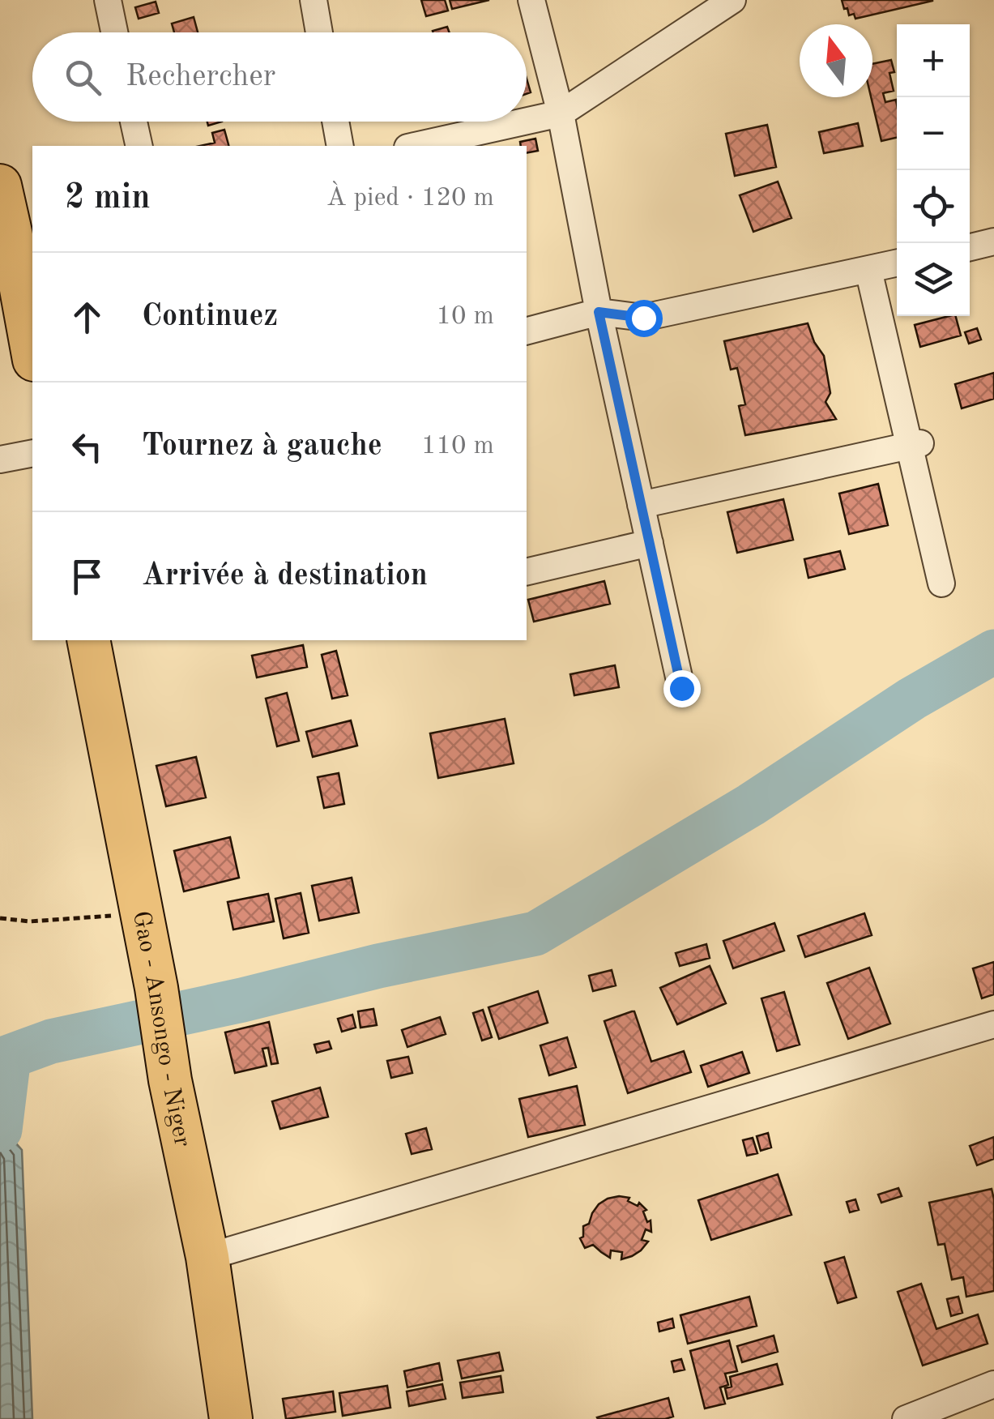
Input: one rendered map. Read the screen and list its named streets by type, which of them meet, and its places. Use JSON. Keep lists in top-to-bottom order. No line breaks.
{"streets":{"main road":["Gao - Ansongo - Niger"]},"north":"top","page":{"map_buttons":["+","−"],"search":"Rechercher","heading":["2 min","À pied · 120 m"],"list":[["Continuez","10 m"],["Tournez à gauche","110 m"],"Arrivée à destination"]}}
